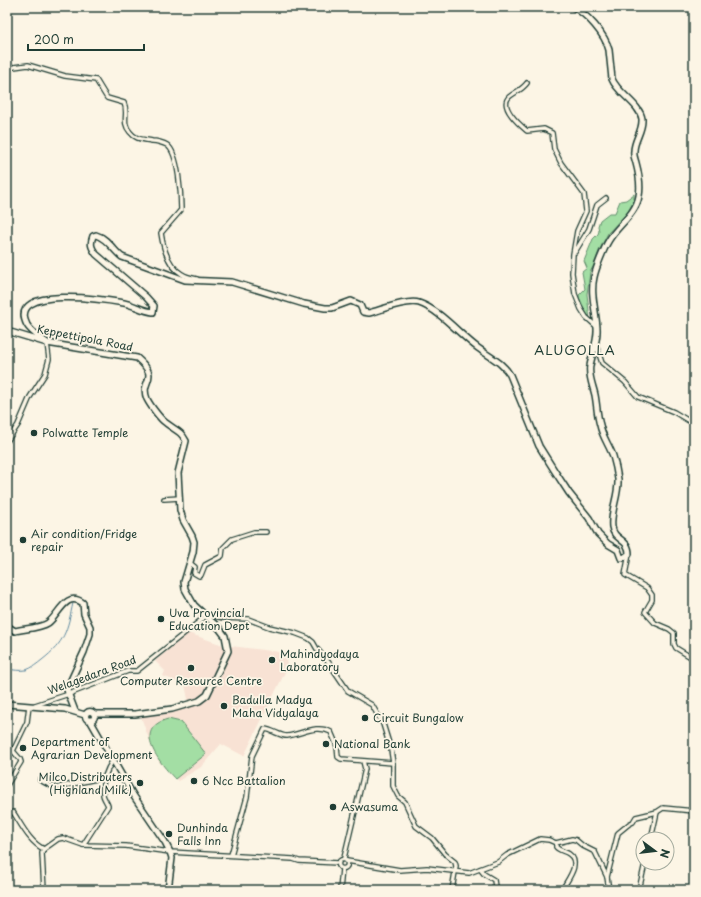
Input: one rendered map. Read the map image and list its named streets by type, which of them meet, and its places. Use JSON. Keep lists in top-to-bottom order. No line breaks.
{"streets":{"main road":["Keppettipola Road"],"street":["Welagedara Road"]},"crossings":[["Keppettipola Road","Welagedara Road"]],"districts":["ALUGOLLA"],"places":["Polwatte Temple","Air condition/Fridge repair","Uva Provincial Education Dept","Mahindyodaya Laboratory","Computer Resource Centre","Badulla Madya Maha Vidyalaya","Circuit Bungalow","National Bank","Department of Agrarian Development","6 Ncc Battalion","Milco Distributers (Highland Milk)","Aswasuma","Dunhinda Falls Inn"],"scale_bar":"200 m","north":"right"}
